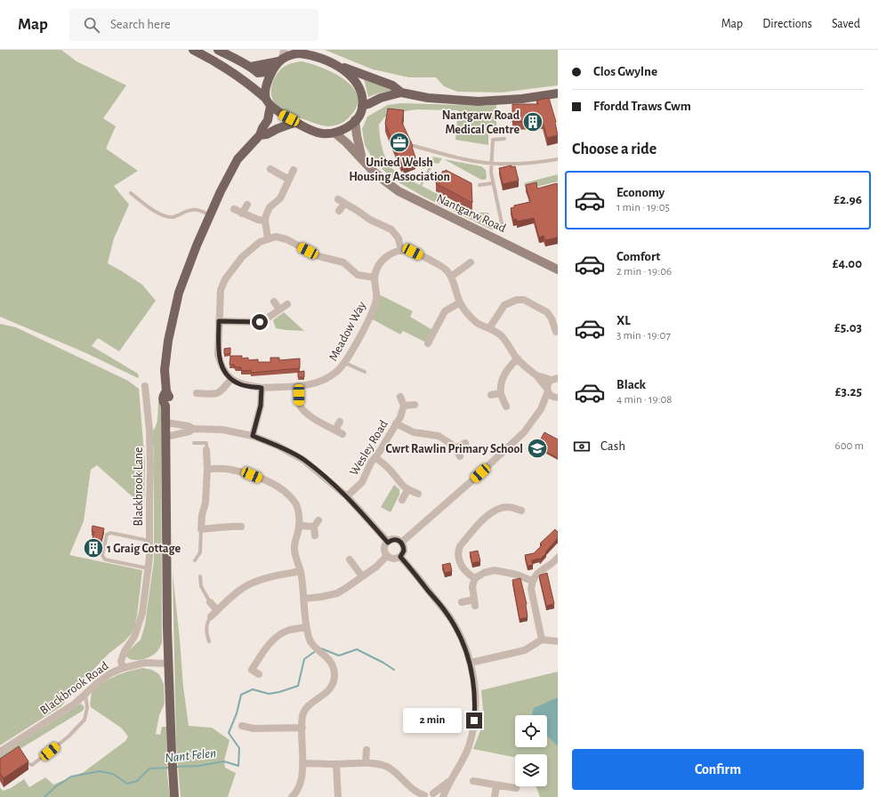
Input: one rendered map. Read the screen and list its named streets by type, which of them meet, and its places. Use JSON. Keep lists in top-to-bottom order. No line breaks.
{"streets":{"main road":["Nantgarw Road"],"street":["Meadow Way","Wesley Road","Blackbrook Lane","Blackbrook Road"]},"crossings":[["Blackbrook Lane","Blackbrook Road"]],"water":["Nant Felen"],"places":{"building":["Nantgarw Road Medical Centre","1 Graig Cottage"],"office":["United Welsh Housing Association"],"school or university":["Cwrt Rawlin Primary School"]},"page":{"header":"Map","search":"Search here","nav":["Map","Directions","Saved"],"banner":["Clos Gwylne","Ffordd Traws Cwm"],"heading":"Choose a ride","list":[{"name":"Economy","note":"1 min · 19:05","value":"£2.96"},{"name":"Comfort","note":"2 min · 19:06","value":"£4.00"},{"name":"XL","note":"3 min · 19:07","value":"£5.03"},{"name":"Black","note":"4 min · 19:08","value":"£3.25"}],"pay":["Cash","600 m"],"bubble":"2 min","buttons":"Confirm"}}
